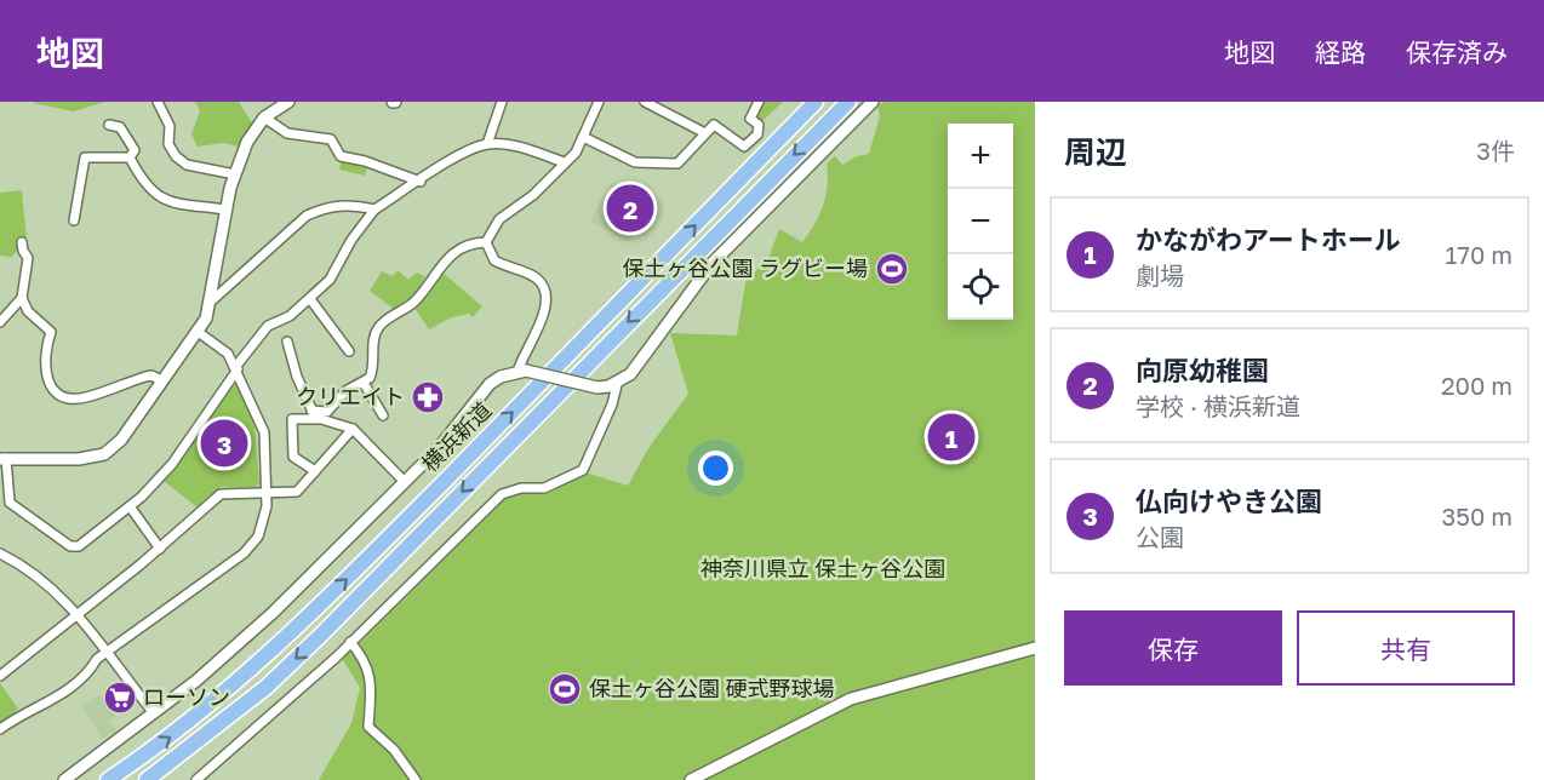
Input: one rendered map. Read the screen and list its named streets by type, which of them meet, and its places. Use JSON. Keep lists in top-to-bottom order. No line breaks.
{"streets":{"highway":["横浜新道"]},"parks":["神奈川県立 保土ヶ谷公園"],"places":{"sports":["保土ヶ谷公園 ラグビー場","保土ヶ谷公園 硬式野球場"],"pharmacy":["クリエイト"],"supermarket":["ローソン"]},"page":{"header":"地図","nav":["地図","経路","保存済み"],"heading":["周辺","3件"],"map_buttons":["+","−"],"pins":["2","1","3"],"list":[{"mark":"1","name":"かながわアートホール","note":"劇場","value":"170 m"},{"mark":"2","name":"向原幼稚園","note":"学校 · 横浜新道","value":"200 m"},{"mark":"3","name":"仏向けやき公園","note":"公園","value":"350 m"}],"buttons":["保存","共有"]}}
